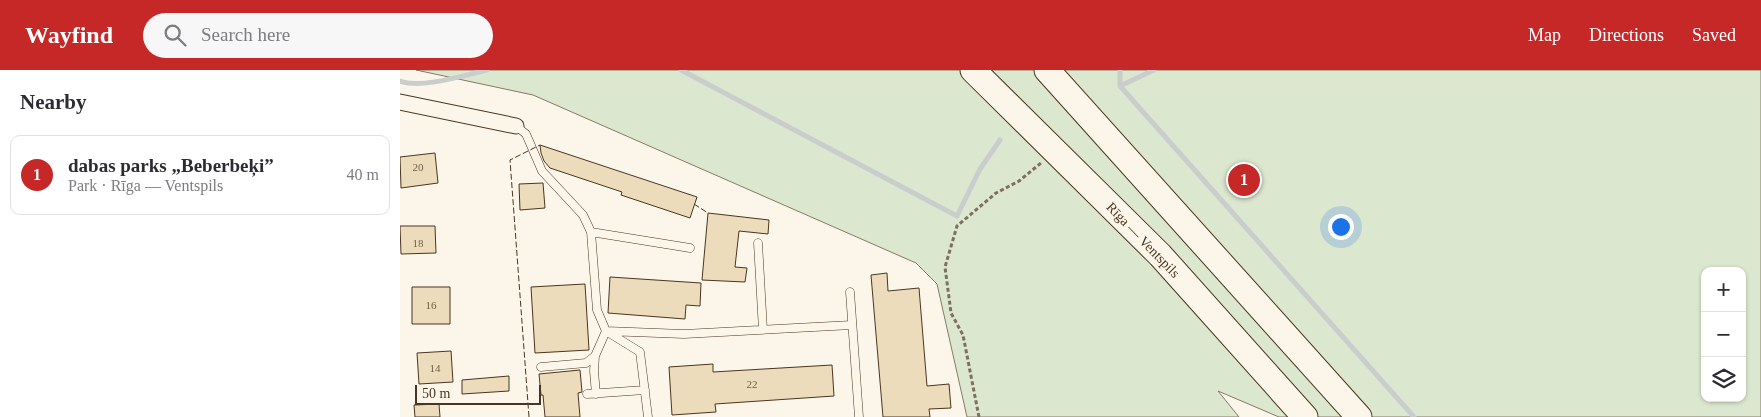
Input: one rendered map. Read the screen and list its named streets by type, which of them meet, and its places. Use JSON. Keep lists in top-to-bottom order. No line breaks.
{"streets":{"highway":["Rīga — Ventspils"]},"house_numbers":["20","18","16","14","22"],"scale_bar":"50 m","page":{"header":"Wayfind","search":"Search here","nav":["Map","Directions","Saved"],"heading":"Nearby","list":[{"mark":"1","name":"dabas parks „Beberbeķi”","note":"Park · Rīga — Ventspils","value":"40 m"}],"pins":"1","map_buttons":["+","−"],"scale":"50 m"}}
